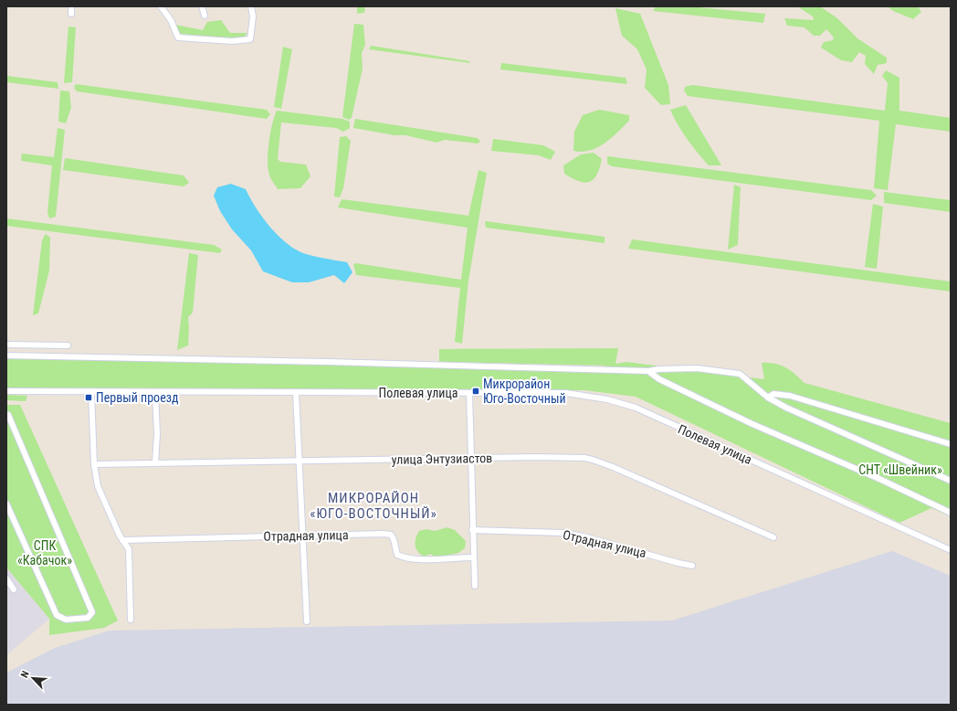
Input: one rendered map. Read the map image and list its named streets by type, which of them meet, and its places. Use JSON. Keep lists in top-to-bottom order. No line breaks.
{"streets":{"street":["Полевая улица","улица Энтузиастов","Отрадная улица"]},"districts":["МИКРОРАЙОН «ЮГО-ВОСТОЧНЫЙ»"],"parks":["СНТ «Швейник»","СПК «Кабачок»"],"places":{"transit":["Микрорайон Юго-Восточный","Первый проезд"]},"north":"top left"}
